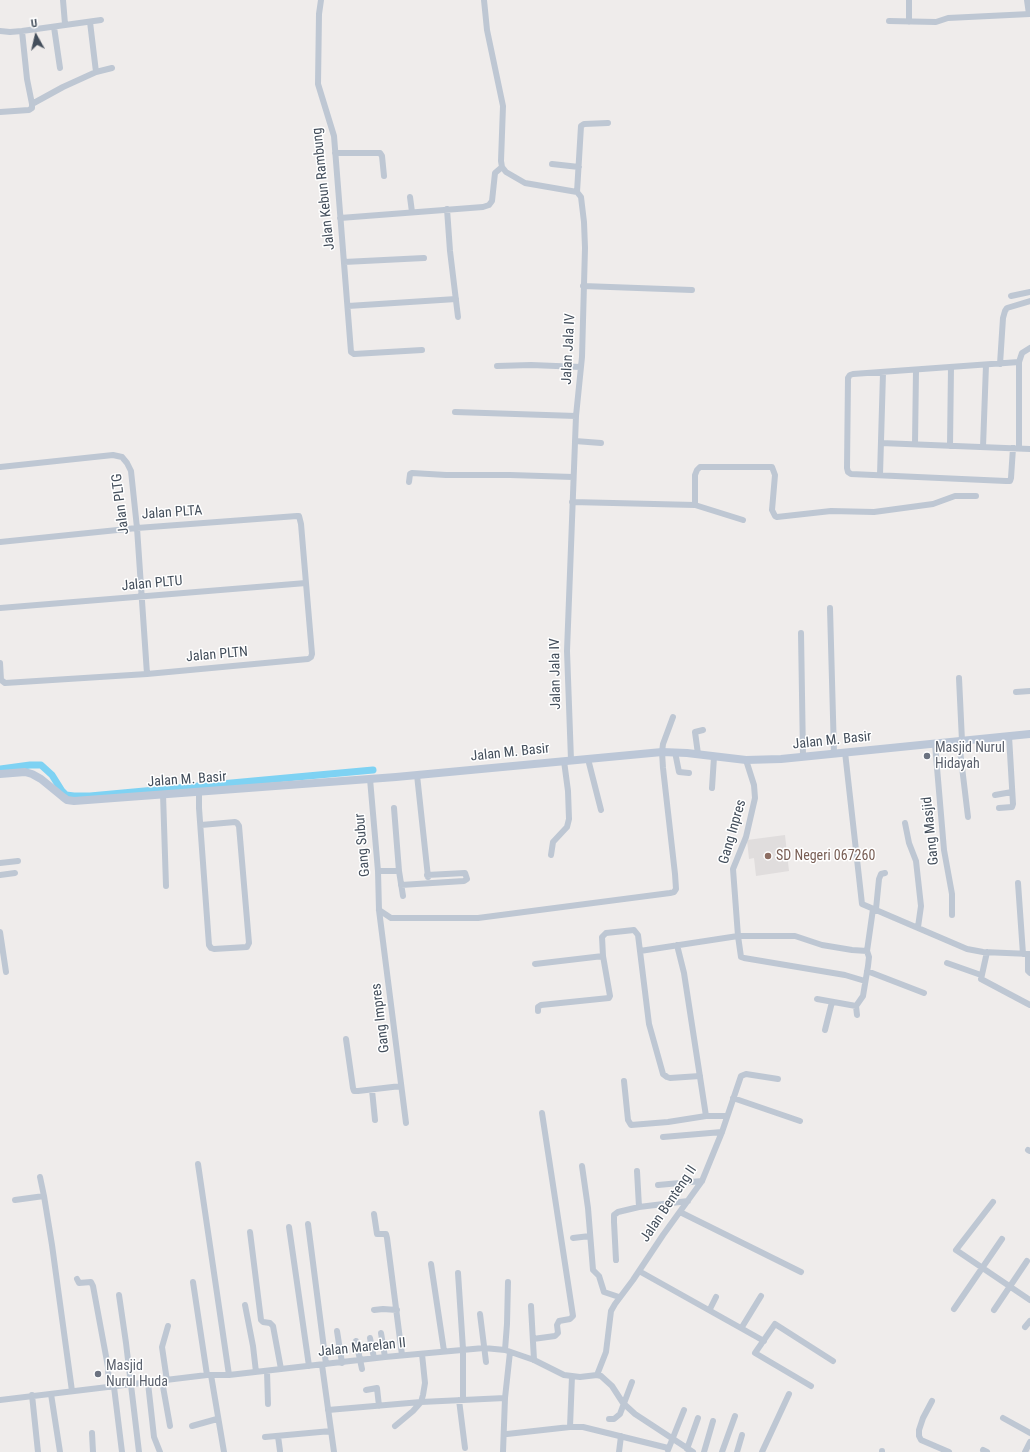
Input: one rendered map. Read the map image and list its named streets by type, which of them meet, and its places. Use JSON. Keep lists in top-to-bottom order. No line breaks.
{"streets":{"main road":["Jalan M. Basir"],"street":["Jalan Kebun Rambung","Jalan Jala IV","Jalan PLTG","Jalan PLTA","Jalan PLTU","Jalan PLTN","Gang Masjid","Gang Inpres","Gang Subur","Gang Impres","Jalan Benteng II","Jalan Marelan II"]},"crossings":[["Jalan Jala IV","Jalan M. Basir"],["Jalan PLTG","Jalan PLTA"],["Jalan PLTG","Jalan PLTU"],["Jalan PLTG","Jalan PLTN"],["Jalan PLTA","Jalan PLTN"],["Jalan PLTU","Jalan PLTN"],["Jalan M. Basir","Gang Masjid"],["Jalan M. Basir","Gang Inpres"],["Jalan M. Basir","Gang Subur"],["Gang Subur","Gang Impres"],["Jalan Benteng II","Jalan Marelan II"]],"places":["Masjid Nurul Hidayah","SD Negeri 067260","Masjid Nurul Huda"],"north":"top"}
